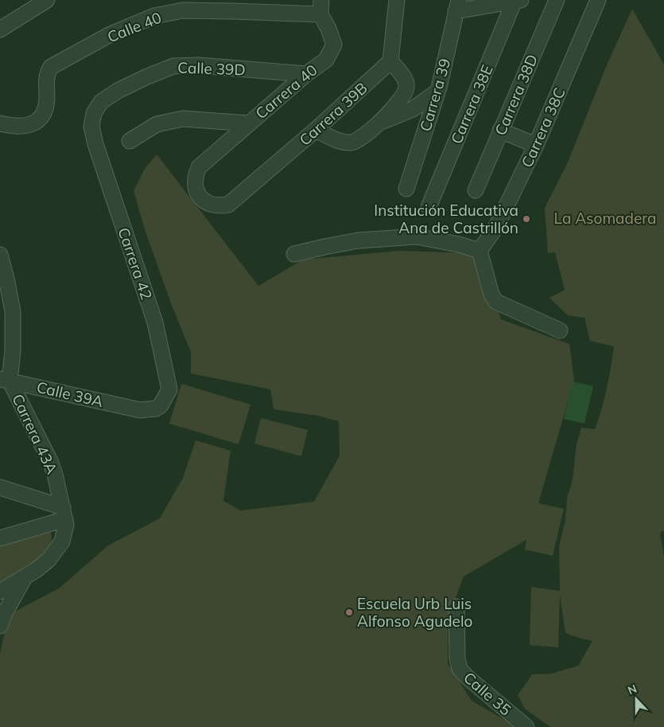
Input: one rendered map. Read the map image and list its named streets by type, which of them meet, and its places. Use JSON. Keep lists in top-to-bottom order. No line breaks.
{"streets":{"street":["Calle 40","Calle 39D","Carrera 40","Carrera 39","Carrera 38D","Carrera 38E","Carrera 39B","Carrera 38C","Carrera 42","Calle 39A","Carrera 43A","Calle 35"]},"crossings":[["Calle 40","Carrera 40"],["Calle 39D","Carrera 40"],["Calle 39D","Carrera 42"],["Carrera 40","Carrera 39B"],["Carrera 42","Calle 39A"],["Calle 39A","Carrera 43A"]],"parks":["La Asomadera"],"places":["Institución Educativa Ana de Castrillón","Escuela Urb Luis Alfonso Agudelo"],"north":"top"}
